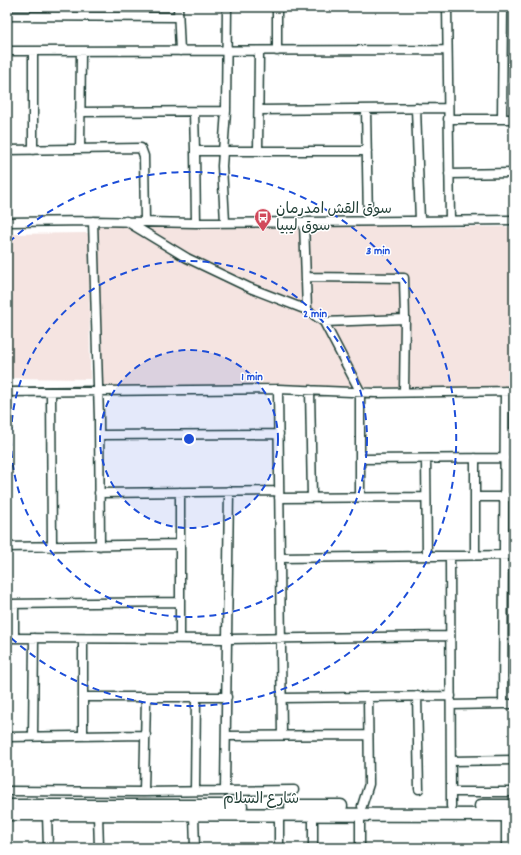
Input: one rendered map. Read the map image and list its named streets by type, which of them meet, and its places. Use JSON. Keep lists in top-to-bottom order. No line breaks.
{"streets":{"main road":["شارع السلام"]},"places":{"bus stop":["سوق القش امدرمان سوق ليبيا"]},"rings":["3 min","2 min","1 min"]}
